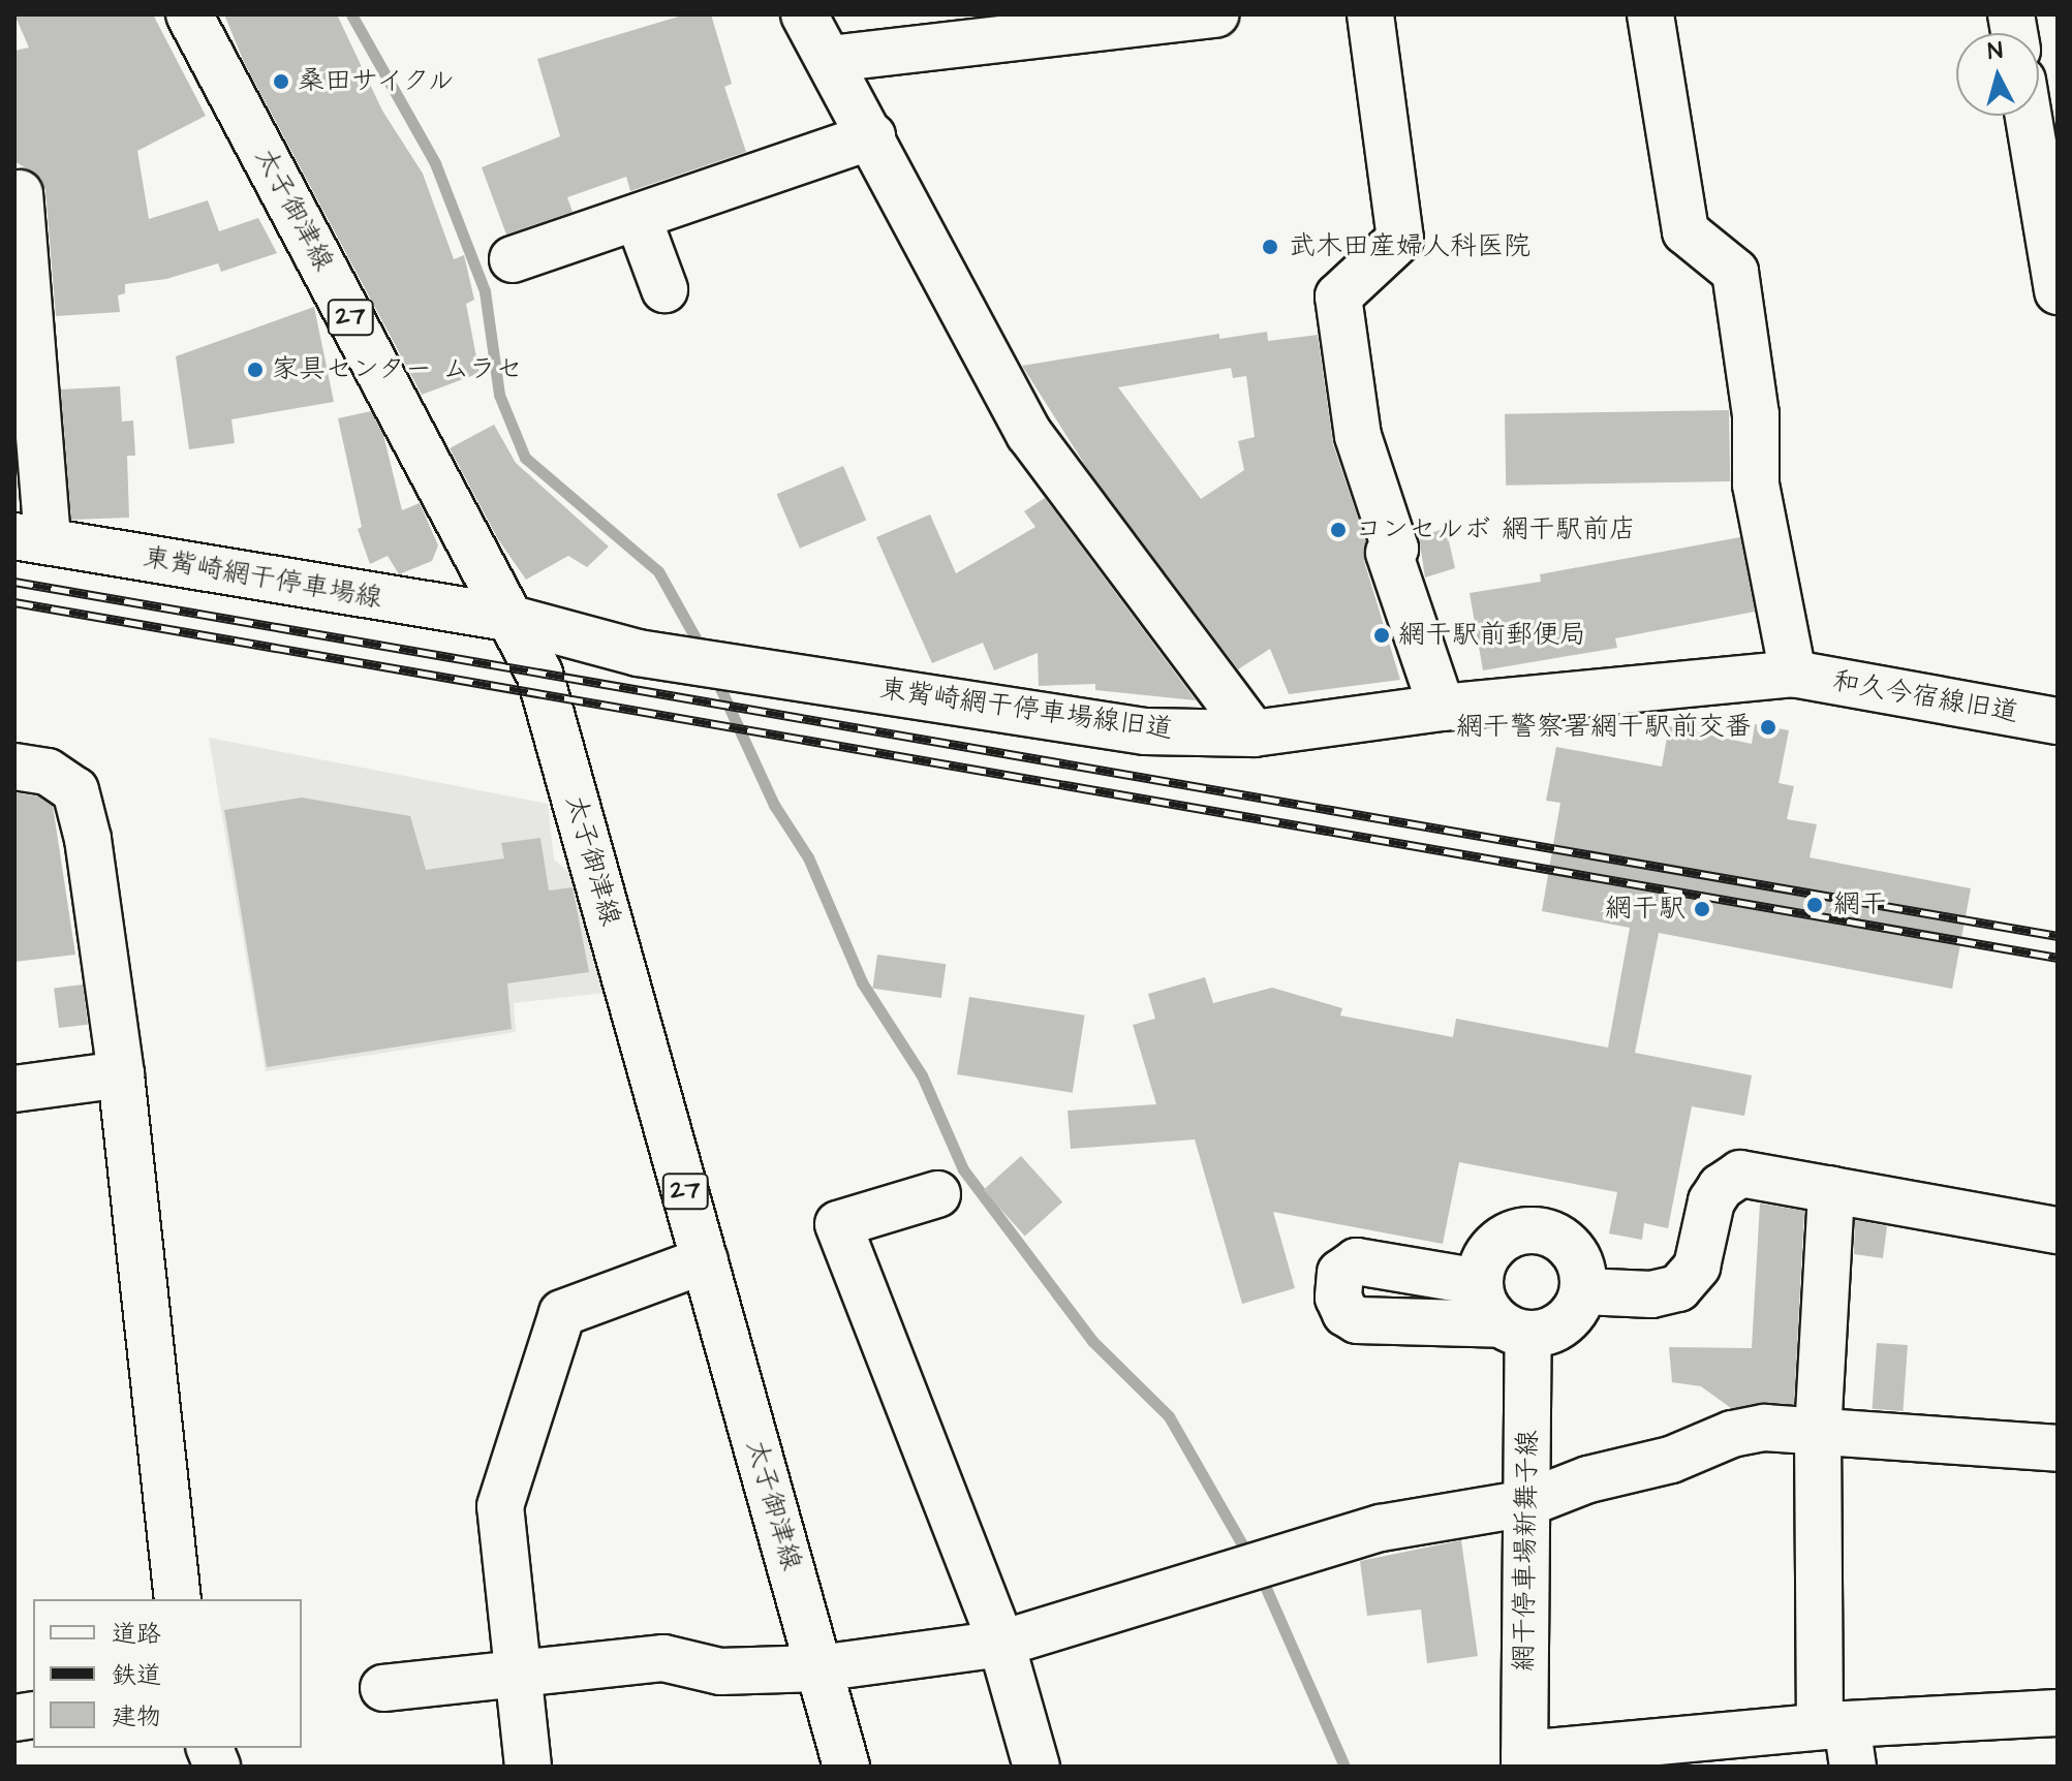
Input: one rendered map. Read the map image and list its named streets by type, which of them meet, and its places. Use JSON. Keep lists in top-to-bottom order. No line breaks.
{"streets":{"street":["太子御津線","27","東觜崎網干停車場線","和久今宿線旧道","東觜崎網干停車場線旧道","網干停車場新舞子線"]},"crossings":[["太子御津線","東觜崎網干停車場線"],["太子御津線","東觜崎網干停車場線旧道"],["東觜崎網干停車場線","東觜崎網干停車場線旧道"],["和久今宿線旧道","東觜崎網干停車場線旧道"]],"places":["桑田サイクル","武木田産婦人科医院","家具センター ムラセ","コンセルボ 網干駅前店","網干駅前郵便局","網干警察署網干駅前交番","網干","網干駅"],"legend":["道路","鉄道","建物"],"north":"top"}
